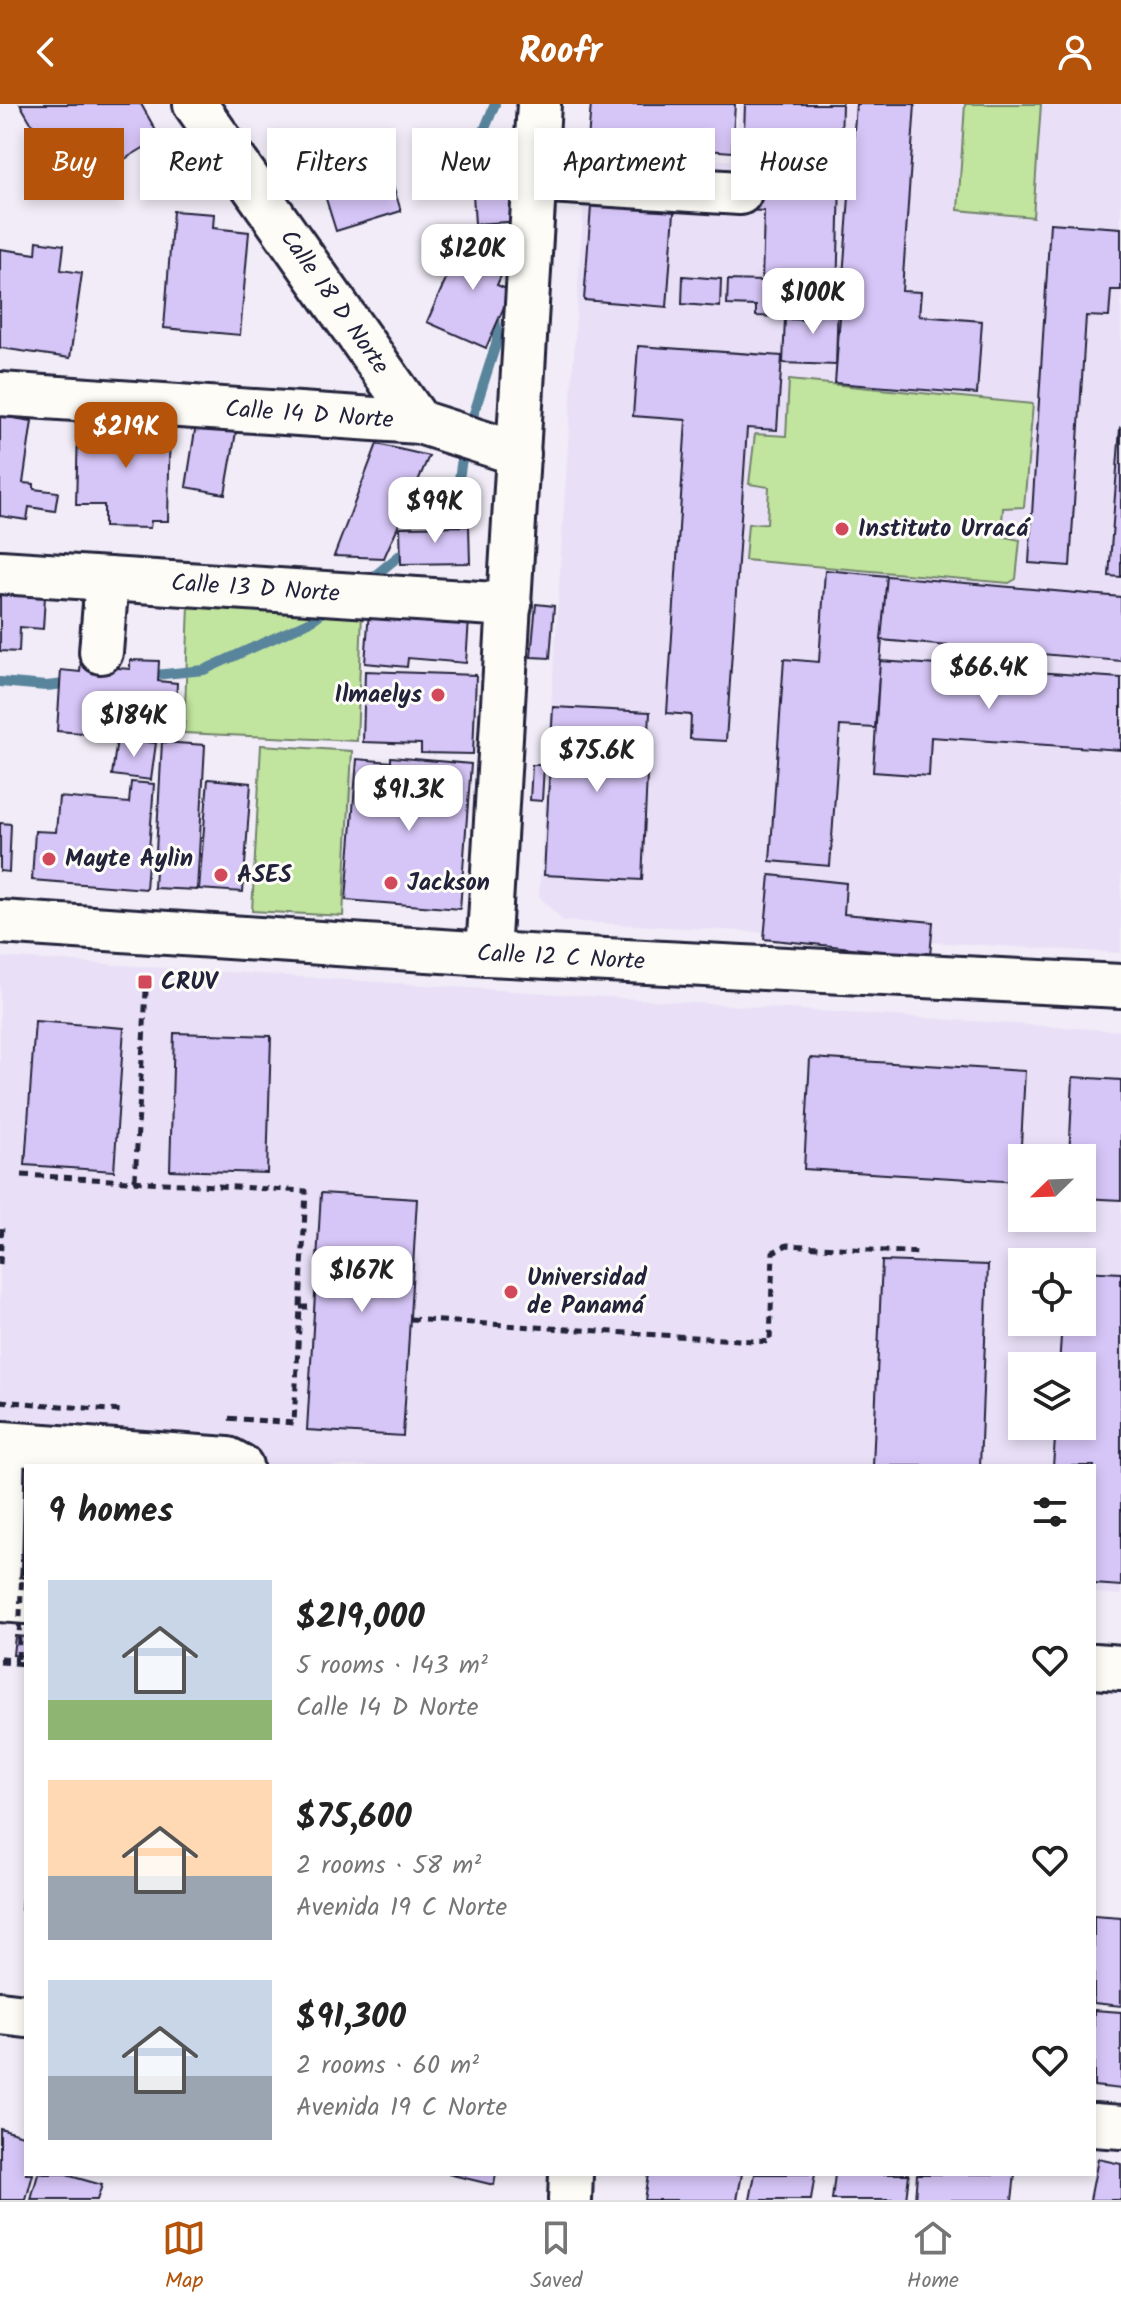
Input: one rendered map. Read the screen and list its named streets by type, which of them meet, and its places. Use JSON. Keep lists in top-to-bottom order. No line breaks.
{"streets":{"street":["Calle 18 D Norte","Calle 14 D Norte","Calle 13 D Norte","Calle 12 C Norte"]},"crossings":[["Calle 18 D Norte","Calle 14 D Norte"]],"places":{"other":["Instituto Urracá","Ilmaelys","Mayte Aylin","ASES","Jackson","Universidad de Panamá"],"transit":["CRUV"]},"north":"bottom left","page":{"header":"Roofr","chip":["Buy","Rent","Filters","New","Apartment","House"],"price":["$120K","$100K","$219K","$99K","$66.4K","$184K","$75.6K","$91.3K","$167K"],"heading":"9 homes","list":[{"name":"$219,000","note":"5 rooms · 143 m² · Calle 14 D Norte"},{"name":"$75,600","note":"2 rooms · 58 m² · Avenida 19 C Norte"},{"name":"$91,300","note":"2 rooms · 60 m² · Avenida 19 C Norte"}],"tabs":["Map","Saved","Home"]}}
